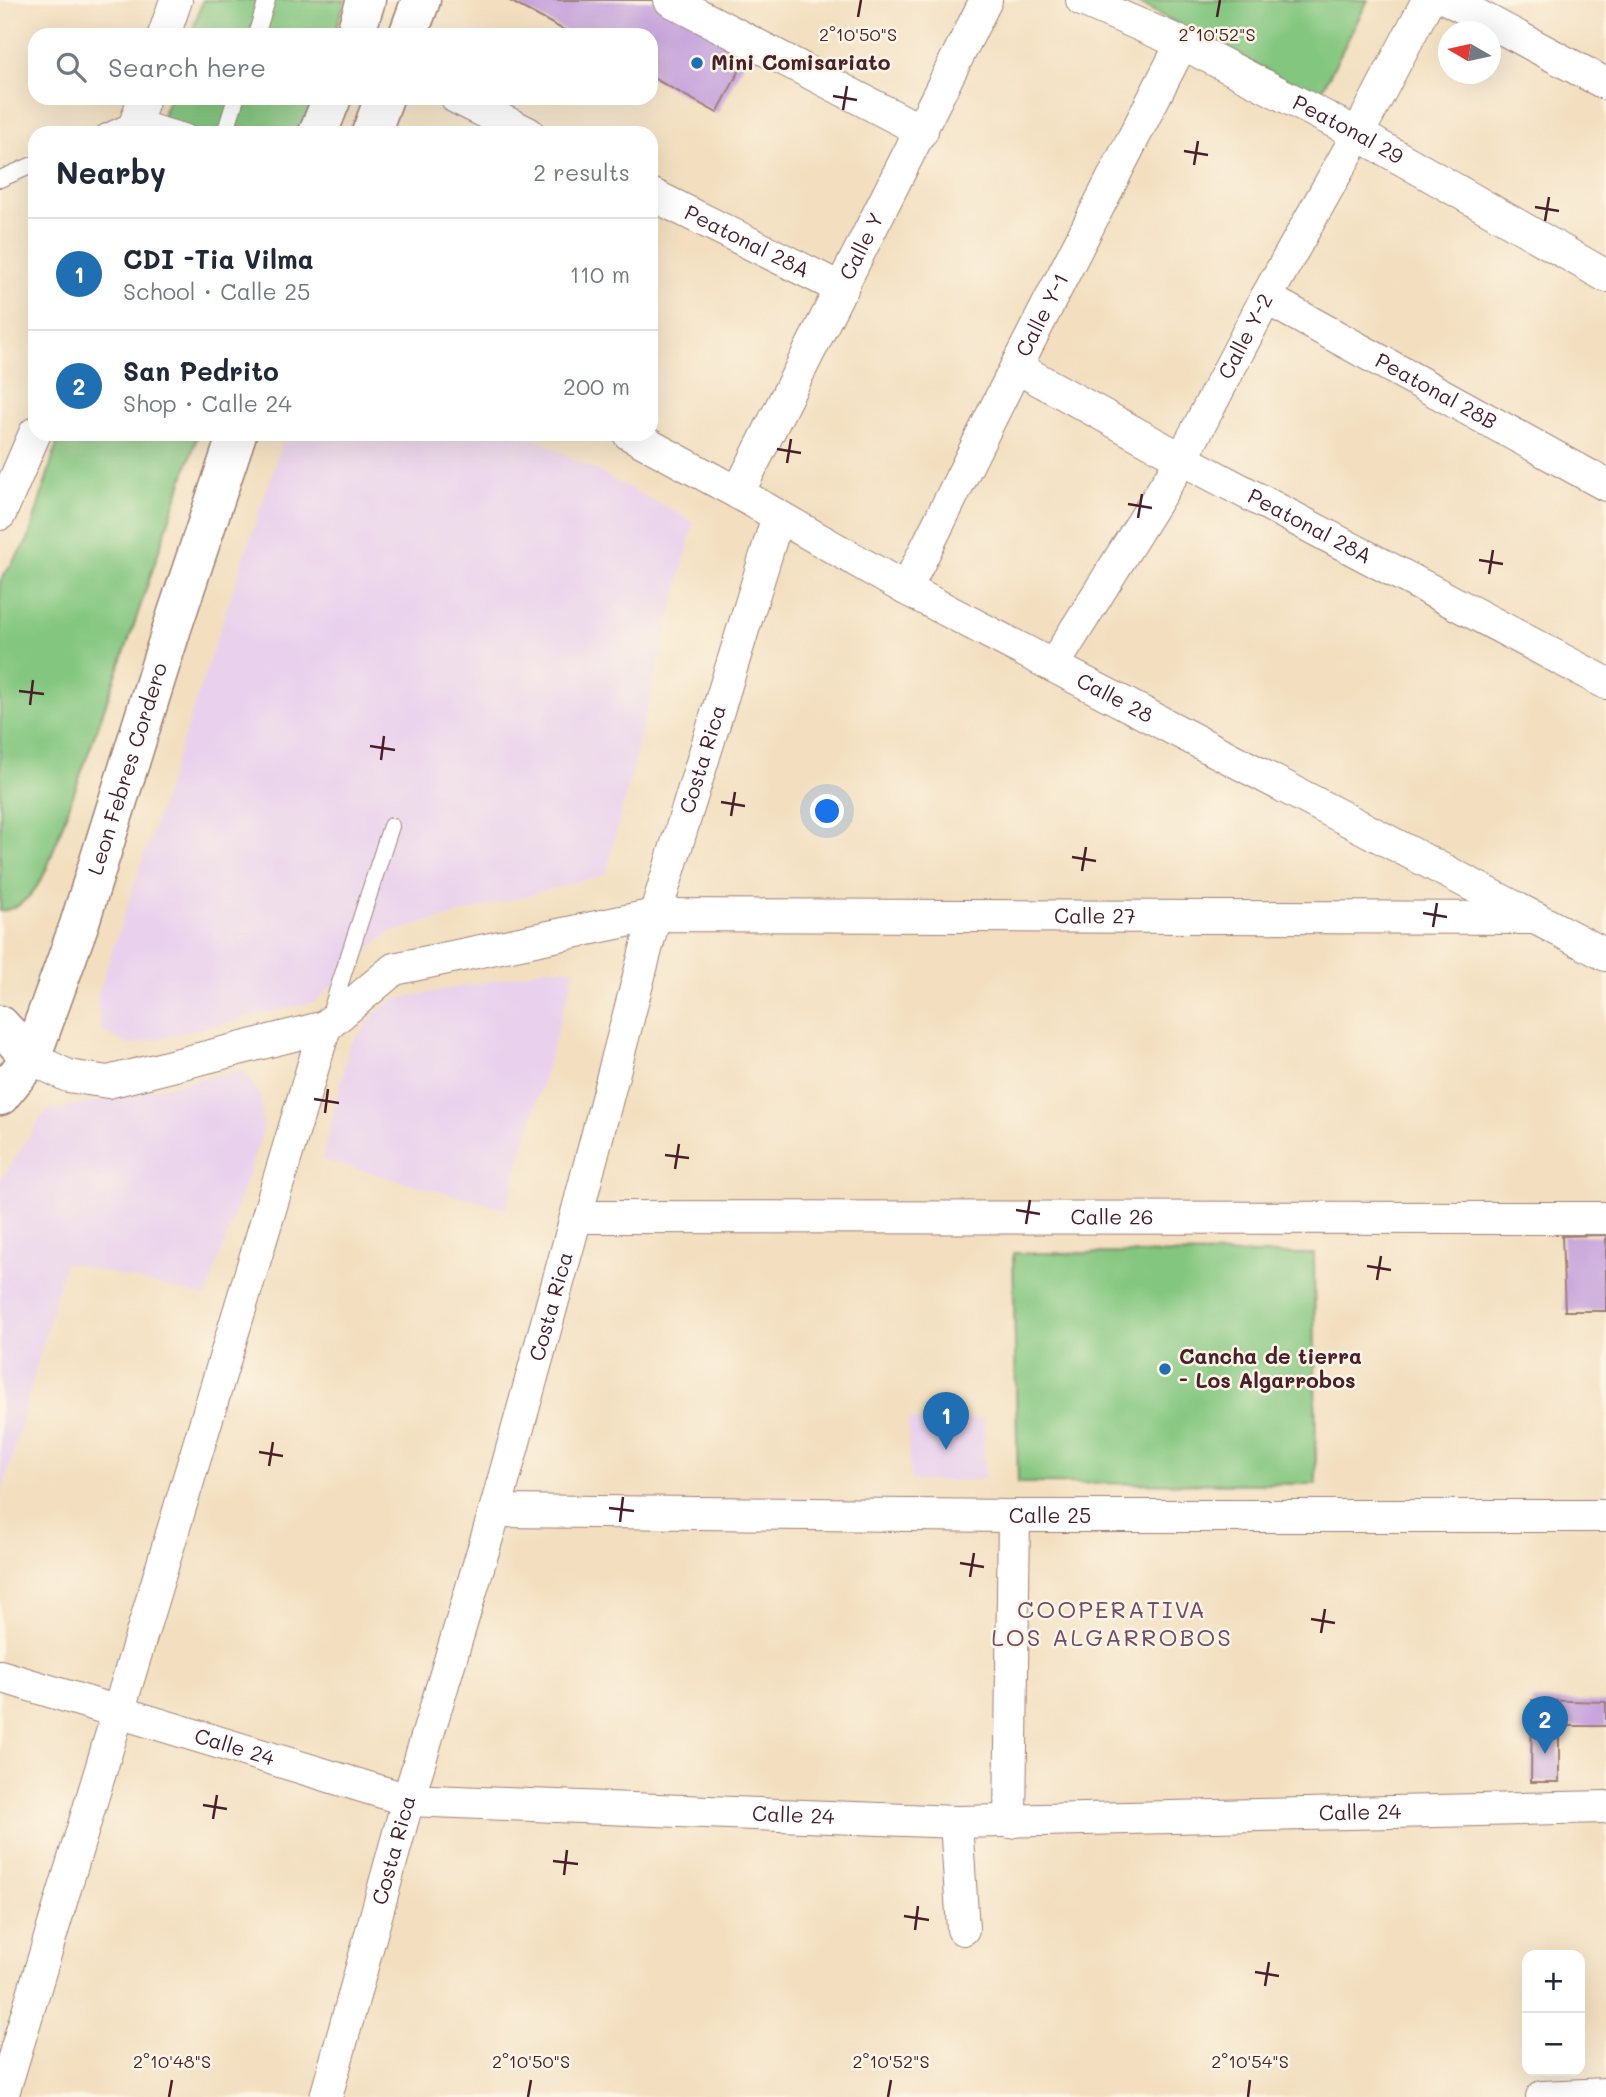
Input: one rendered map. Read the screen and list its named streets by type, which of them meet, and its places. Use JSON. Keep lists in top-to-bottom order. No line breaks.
{"streets":{"street":["Peatonal 29","Peatonal 28A","Calle Y","Calle Y-1","Calle Y-2","Peatonal 28B","Calle 28","Costa Rica","Leon Febres Cordero","Calle 27","Calle 26","Calle 25","Calle 24"]},"crossings":[["Peatonal 29","Calle Y-1"],["Peatonal 29","Calle Y-2"],["Peatonal 28A","Calle Y"],["Peatonal 28A","Calle Y-1"],["Peatonal 28A","Calle Y-2"],["Calle Y","Calle 28"],["Calle Y-1","Calle 28"],["Calle Y-2","Peatonal 28B"],["Calle Y-2","Calle 28"],["Calle 28","Costa Rica"],["Calle 28","Calle 27"],["Costa Rica","Calle 27"],["Costa Rica","Calle 26"],["Costa Rica","Calle 25"],["Costa Rica","Calle 24"]],"districts":["COOPERATIVA LOS ALGARROBOS"],"places":["Mini Comisariato","Cancha de tierra - Los Algarrobos"],"north":"left","page":{"search":"Search here","heading":["Nearby","2 results"],"list":[{"mark":"1","name":"CDI -Tia Vilma","note":"School · Calle 25","value":"110 m"},{"mark":"2","name":"San Pedrito","note":"Shop · Calle 24","value":"200 m"}],"pins":["1","2"],"map_buttons":["+","−"]},"coordinates":["2°10'50\"S","2°10'52\"S","2°10'48\"S","2°10'54\"S"]}
